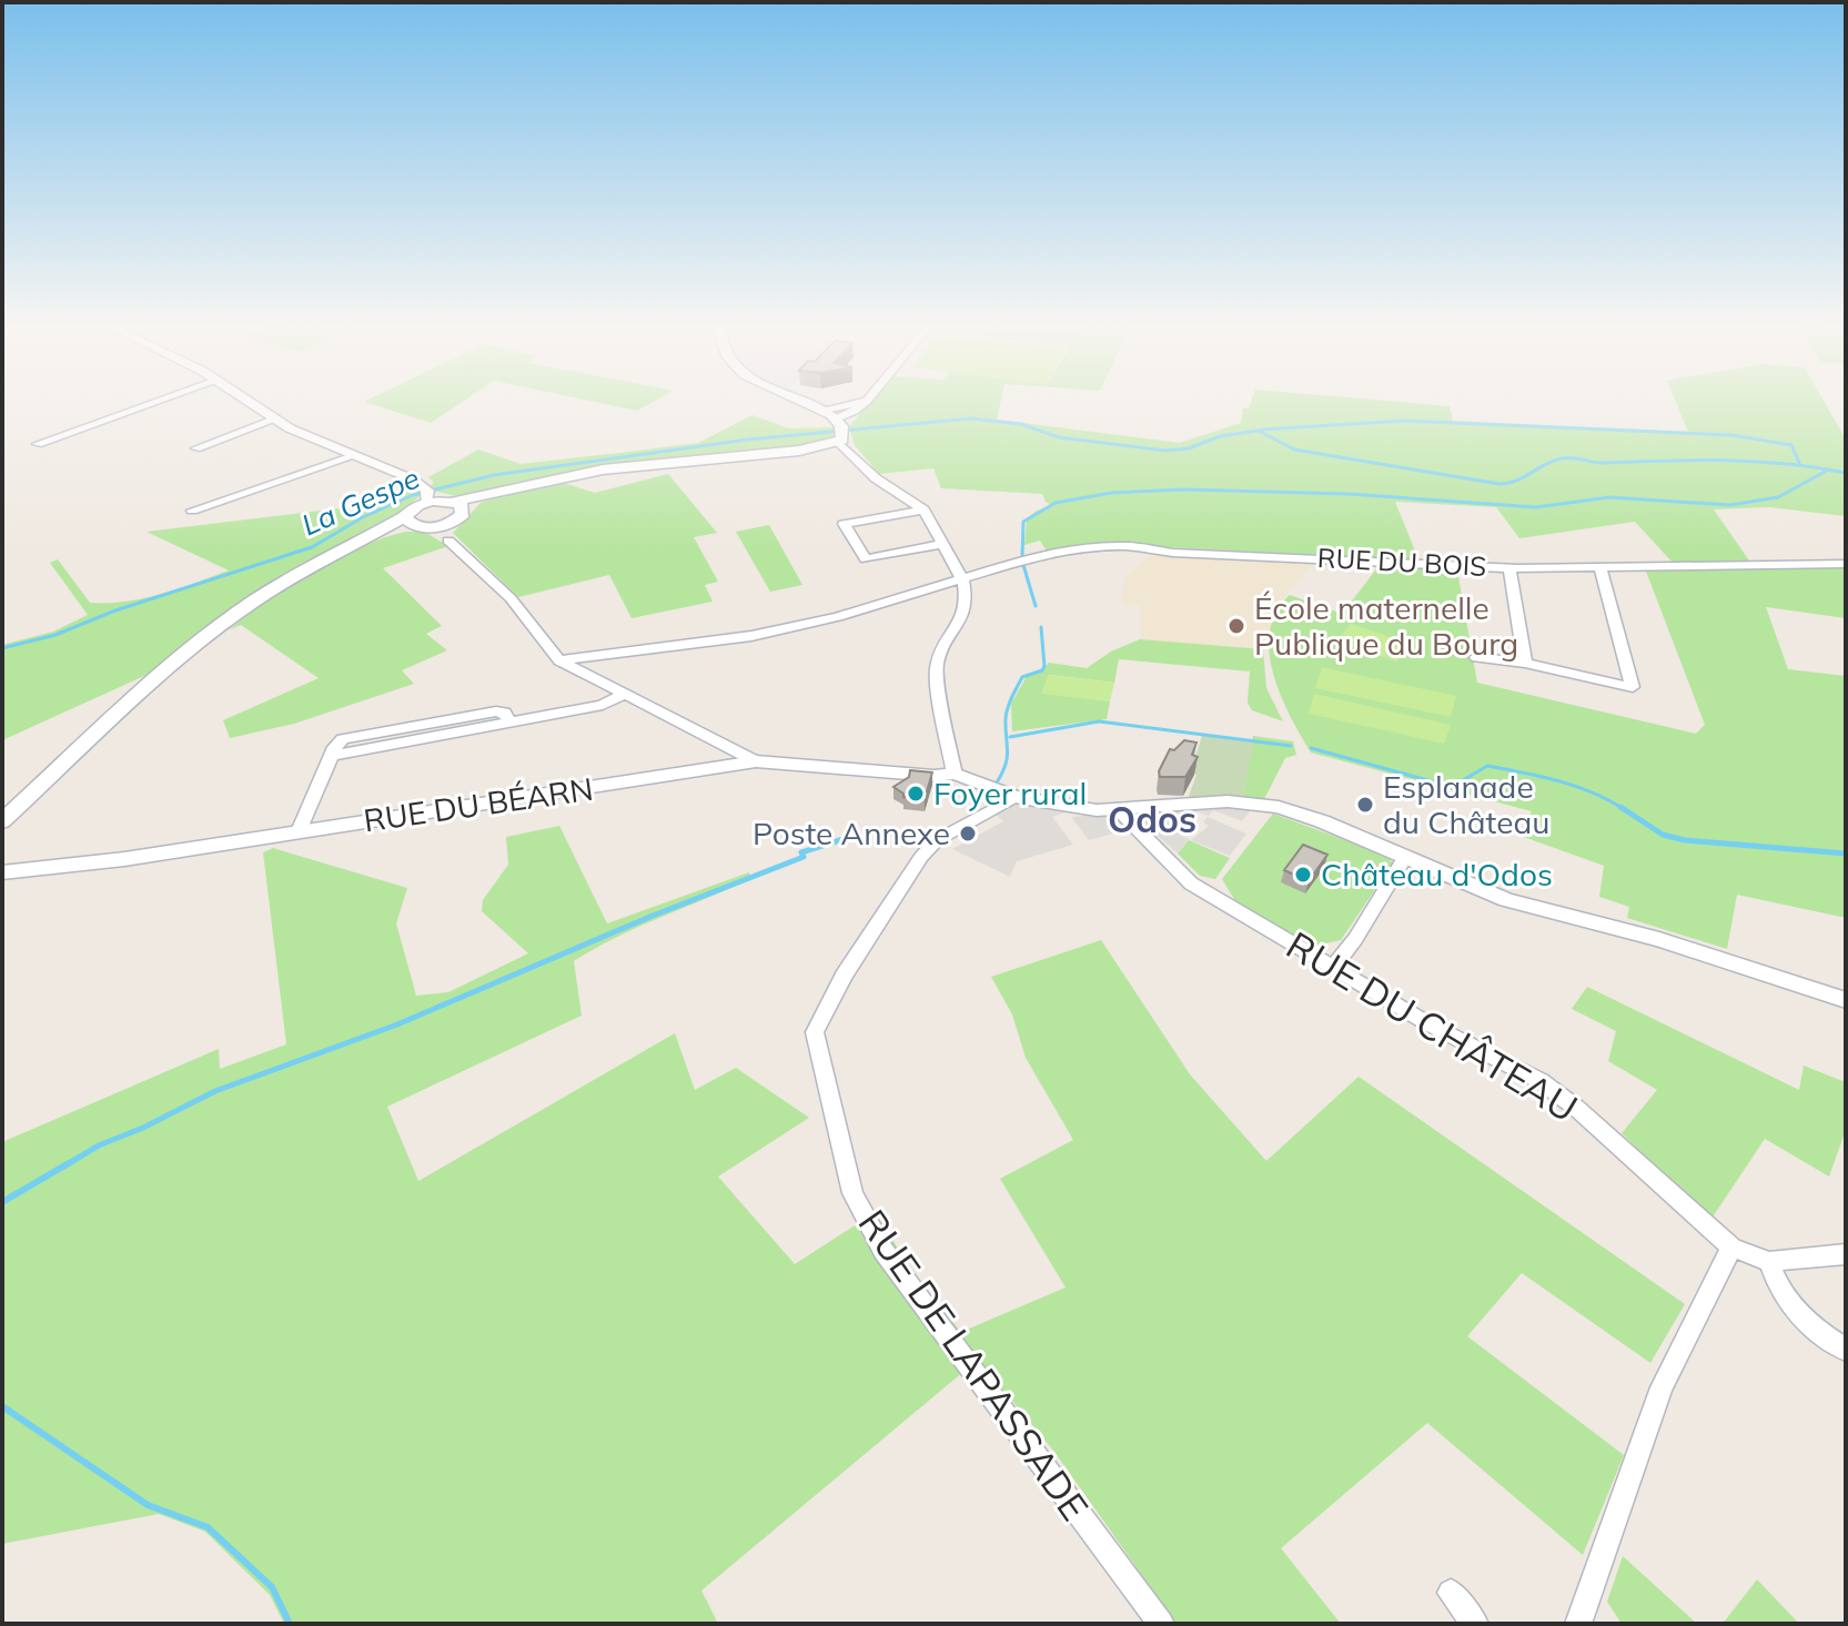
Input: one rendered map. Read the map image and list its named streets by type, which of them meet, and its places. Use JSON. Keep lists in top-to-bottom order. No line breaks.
{"streets":{"street":["RUE DU BOIS","RUE DU BÉARN","RUE DU CHÂTEAU","RUE DE LAPASSADE"]},"districts":["Odos"],"water":["La Gespe"],"places":["École maternelle Publique du Bourg","Foyer rural","Esplanade du Château","Poste Annexe","Château d'Odos"]}
